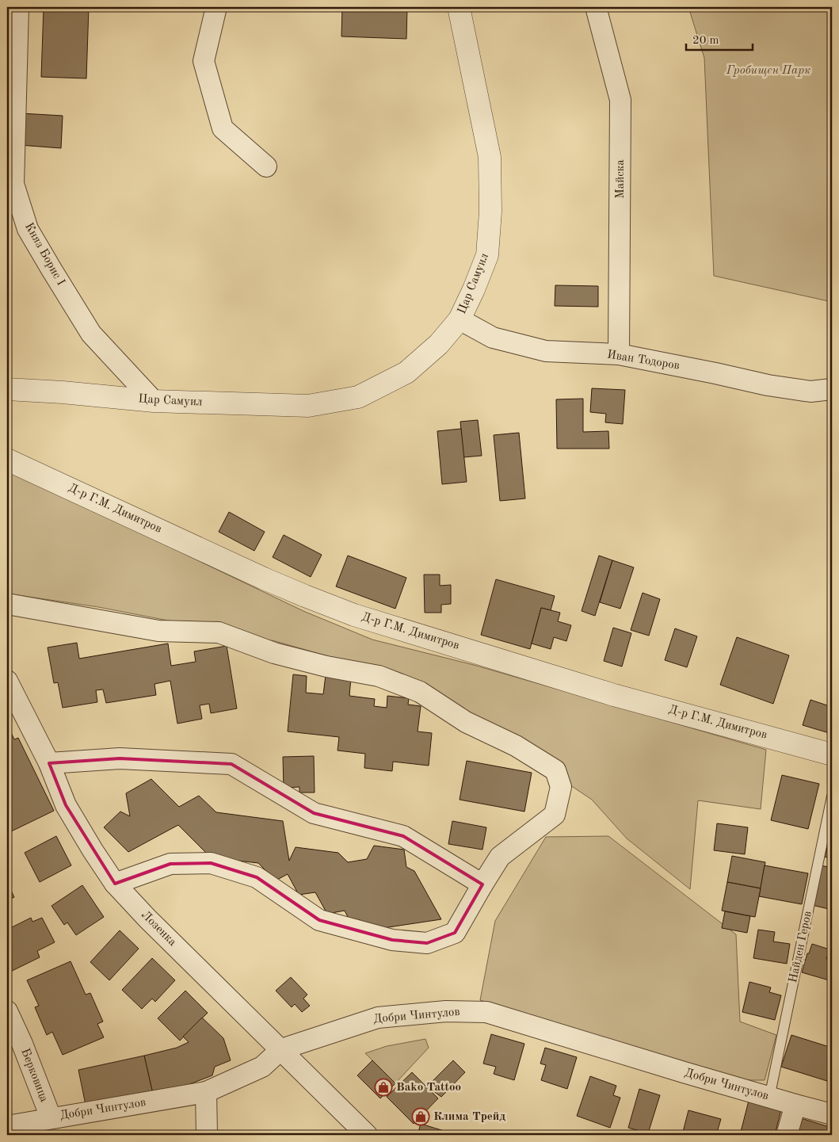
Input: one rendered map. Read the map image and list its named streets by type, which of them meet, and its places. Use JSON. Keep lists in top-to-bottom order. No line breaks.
{"streets":{"street":["Майска","Княз Борис I","Цар Самуил","Иван Тодоров","Д-р Г.М. Димитров","Лозенка","Добри Чинтулов","Берковица"],"lane":["Найден Геров"]},"crossings":[["Майска","Иван Тодоров"],["Княз Борис I","Цар Самуил"],["Цар Самуил","Иван Тодоров"],["Лозенка","Добри Чинтулов"],["Найден Геров","Добри Чинтулов"],["Добри Чинтулов","Берковица"]],"parks":["Гробищен Парк"],"places":{"shop":["Bako Tattoo","Клима Трейд"]},"scale_bar":"20 m"}
